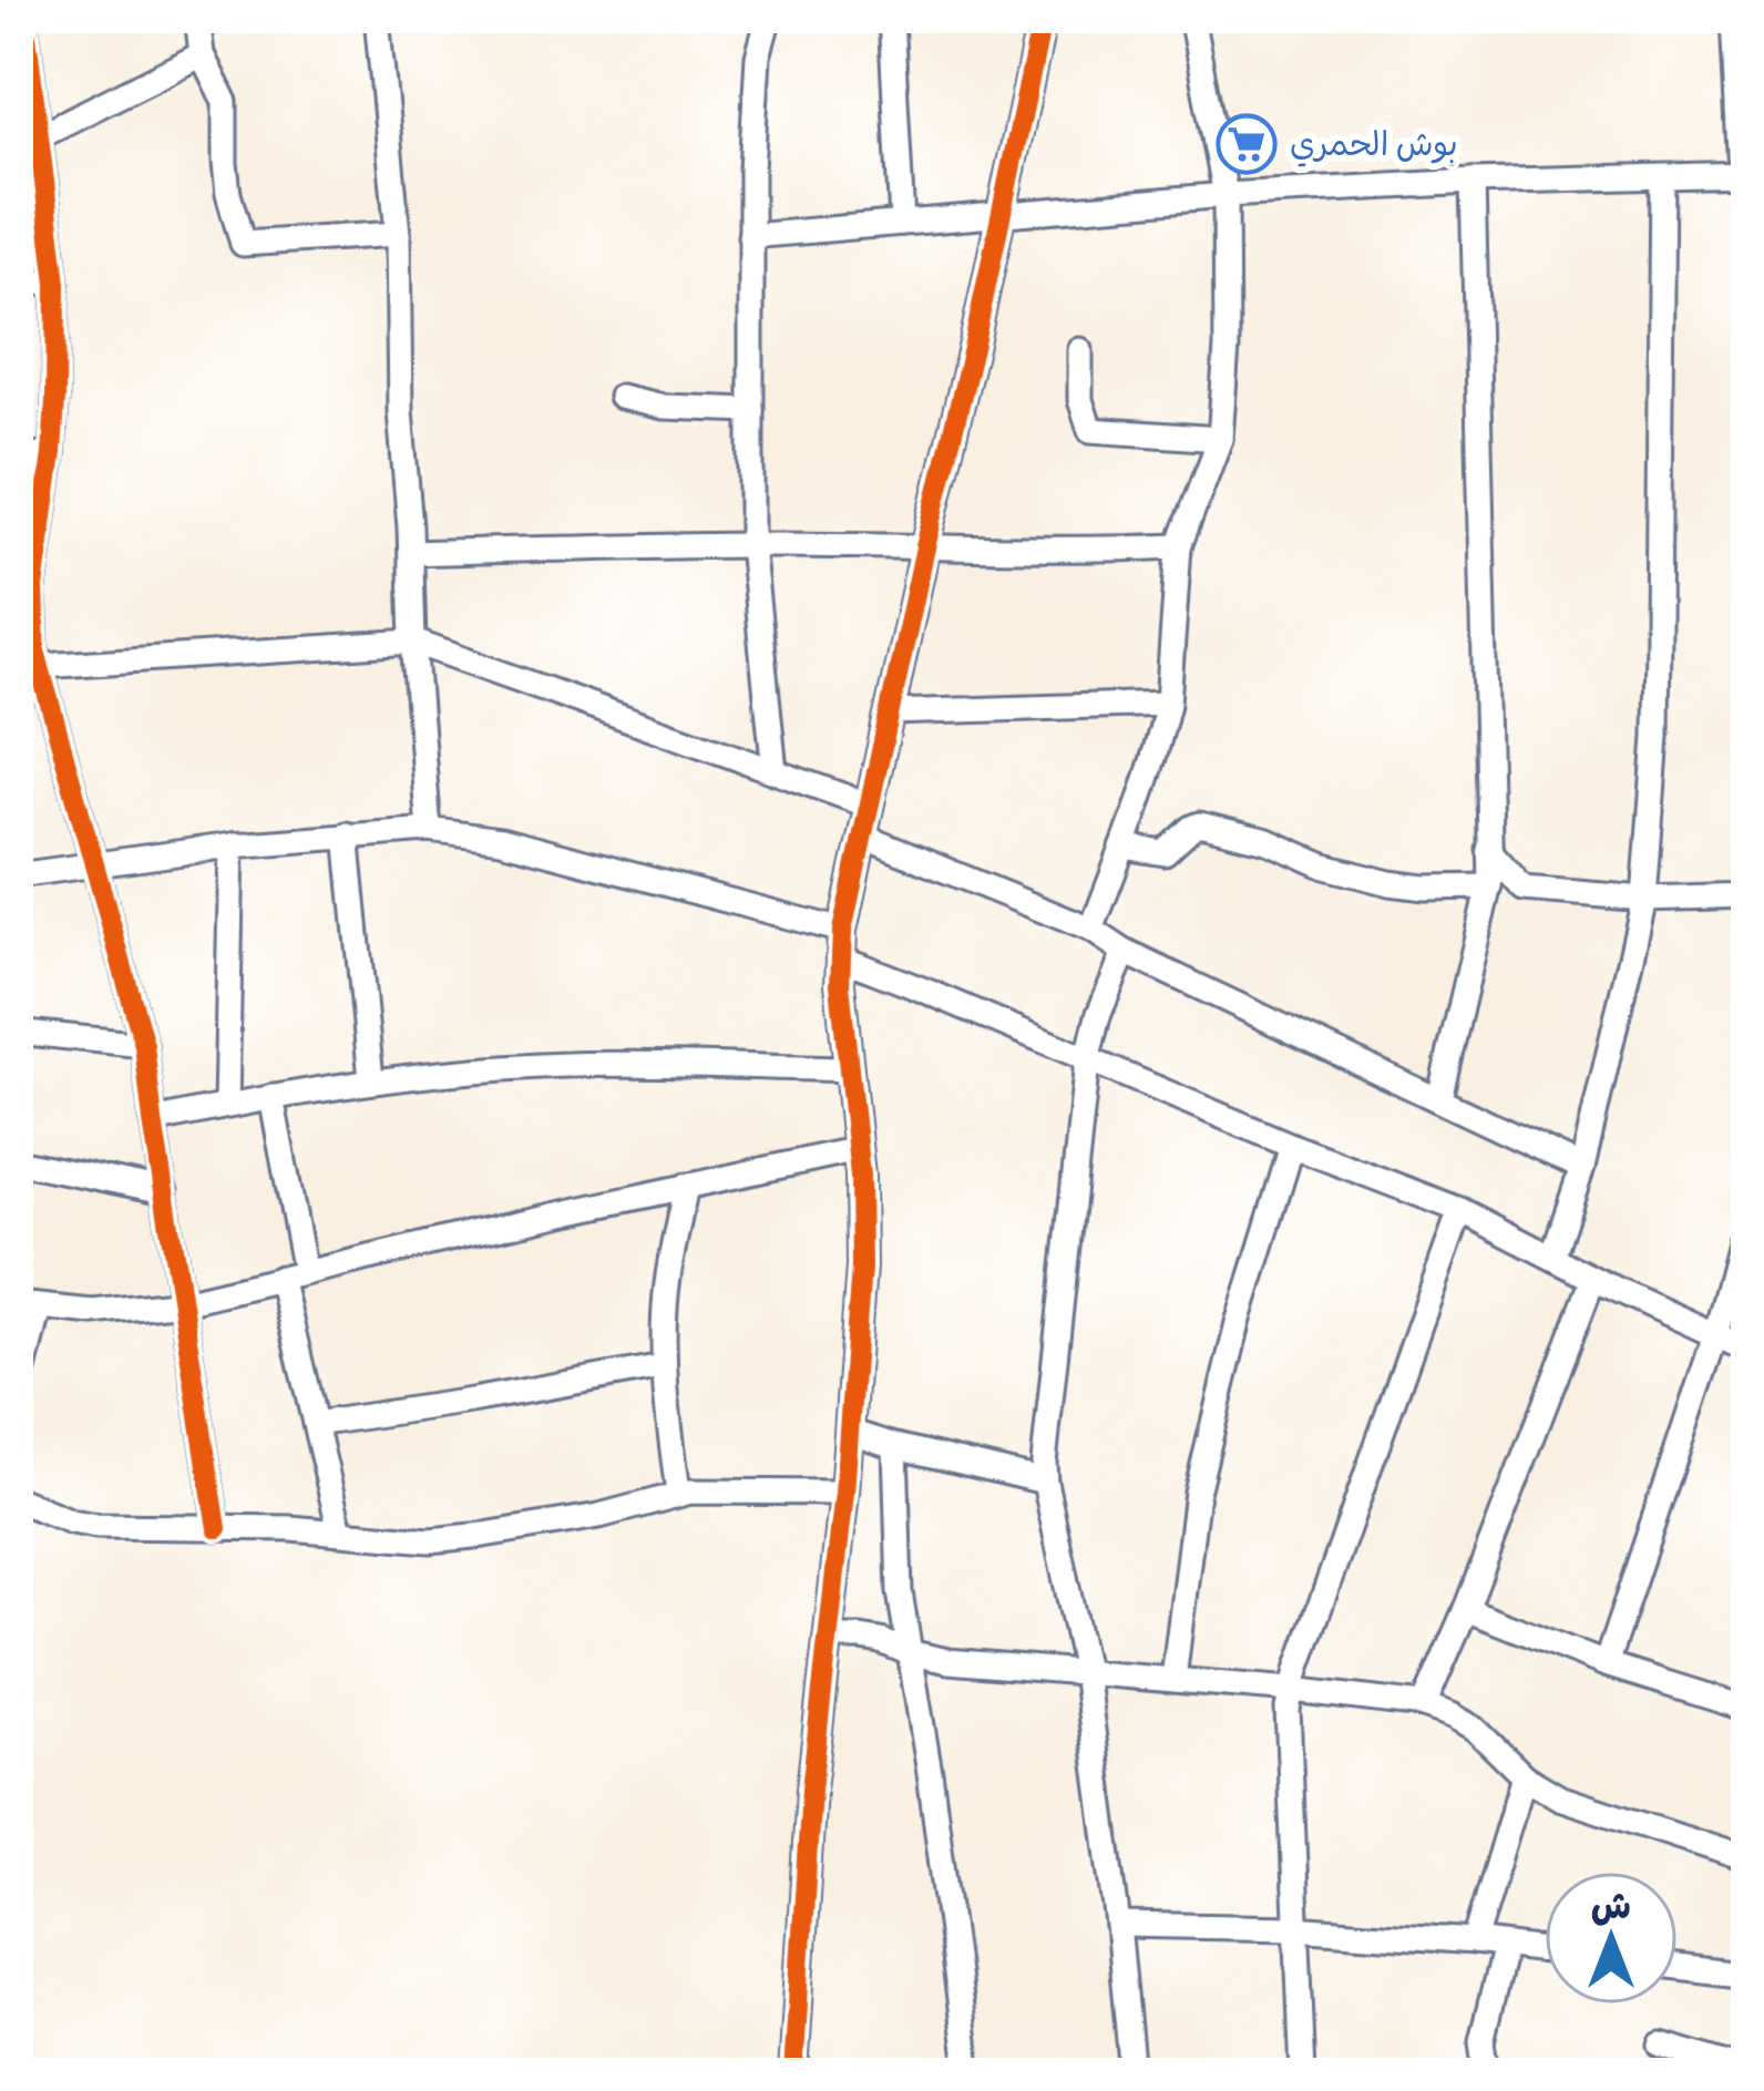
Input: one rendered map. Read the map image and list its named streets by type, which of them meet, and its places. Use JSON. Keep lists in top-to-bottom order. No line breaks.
{"places":{"supermarket":["بوش الحمري"]},"north":"top"}
